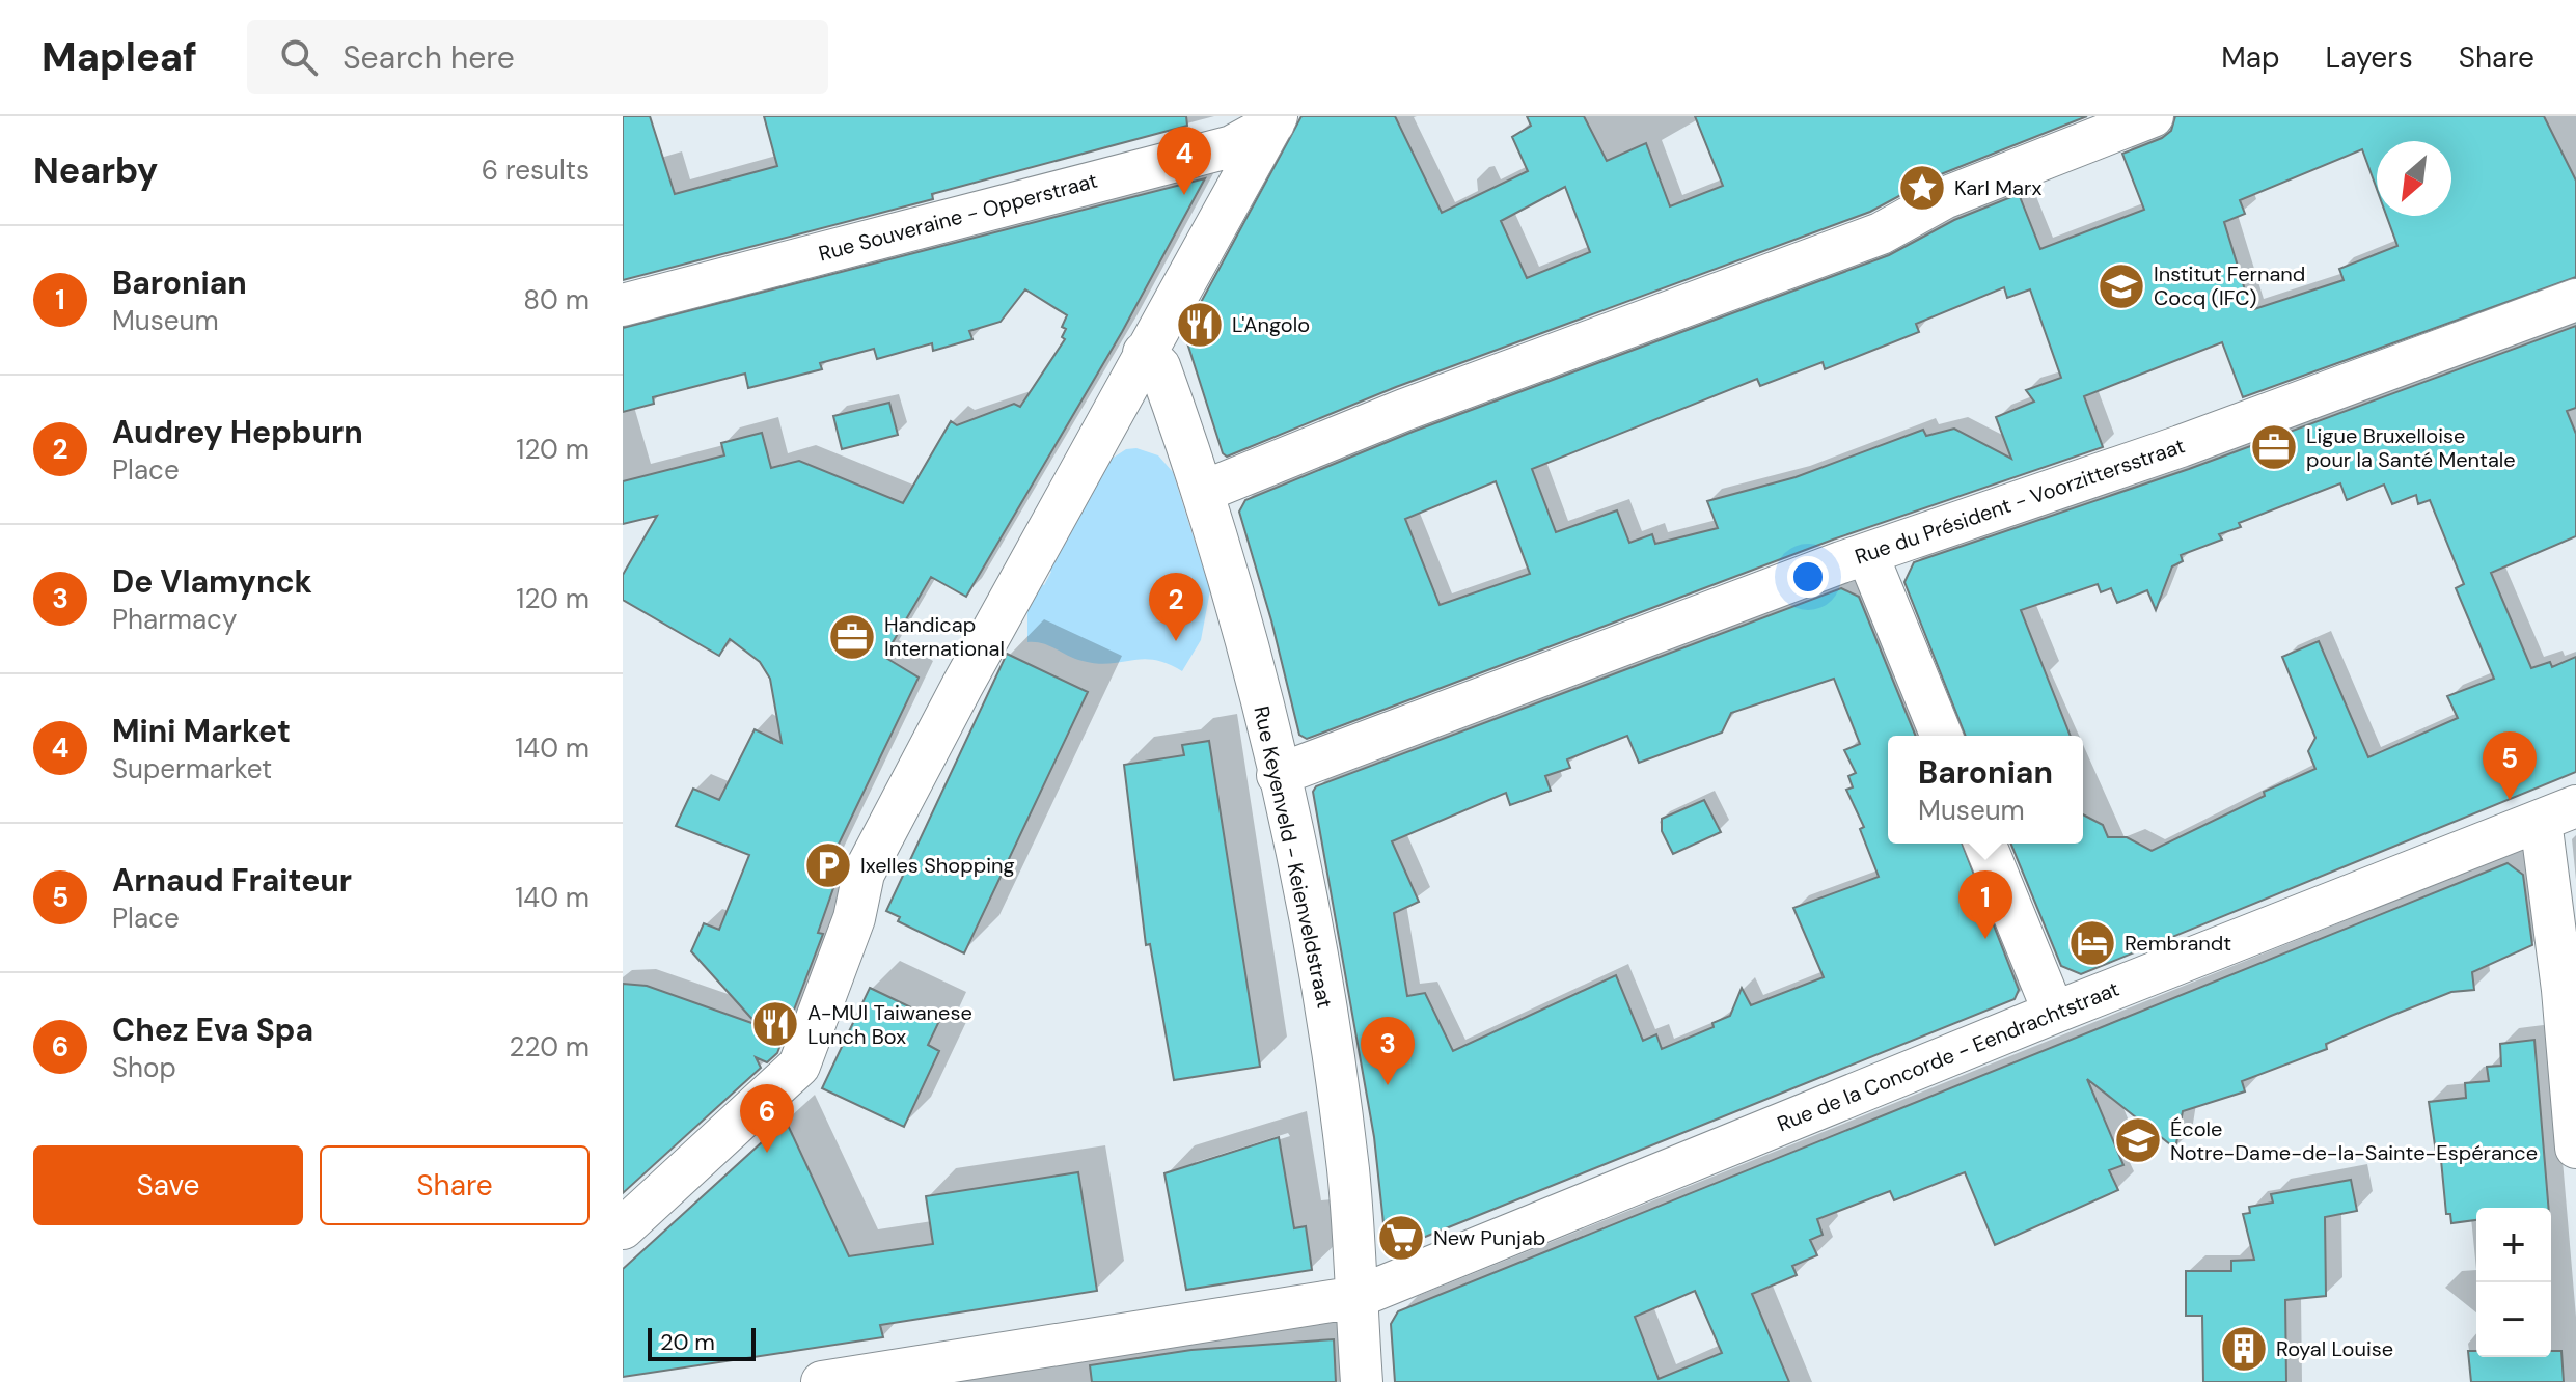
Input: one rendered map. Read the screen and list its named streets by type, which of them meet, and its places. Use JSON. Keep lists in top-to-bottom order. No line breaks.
{"streets":{"street":["Rue Souveraine - Opperstraat","Rue du Président - Voorzittersstraat","Rue Keyenveld - Keienveldstraat","Rue de la Concorde - Eendrachtstraat"]},"crossings":[["Rue du Président - Voorzittersstraat","Rue Keyenveld - Keienveldstraat"],["Rue Keyenveld - Keienveldstraat","Rue de la Concorde - Eendrachtstraat"]],"places":{"place":["Karl Marx"],"school or university":["Institut Fernand Cocq (IFC)","École Notre-Dame-de-la-Sainte-Espérance"],"restaurant":["L'Angolo","A-MUI Taiwanese Lunch Box"],"office":["Ligue Bruxelloise pour la Santé Mentale","Handicap International"],"parking":["Ixelles Shopping"],"hotel":["Rembrandt"],"supermarket":["New Punjab"],"building":["Royal Louise"]},"scale_bar":"20 m","north":"bottom left","page":{"header":"Mapleaf","search":"Search here","nav":["Map","Layers","Share"],"heading":["Nearby","6 results"],"pins":["4","2","5","1","3","6"],"list":[{"mark":"1","name":"Baronian","note":"Museum","value":"80 m"},{"mark":"2","name":"Audrey Hepburn","note":"Place","value":"120 m"},{"mark":"3","name":"De Vlamynck","note":"Pharmacy","value":"120 m"},{"mark":"4","name":"Mini Market","note":"Supermarket","value":"140 m"},{"mark":"5","name":"Arnaud Fraiteur","note":"Place","value":"140 m"},{"mark":"6","name":"Chez Eva Spa","note":"Shop","value":"220 m"}],"popup":["Baronian","Museum"],"buttons":["Save","Share"],"map_buttons":["+","−"],"scale":"20 m"}}
